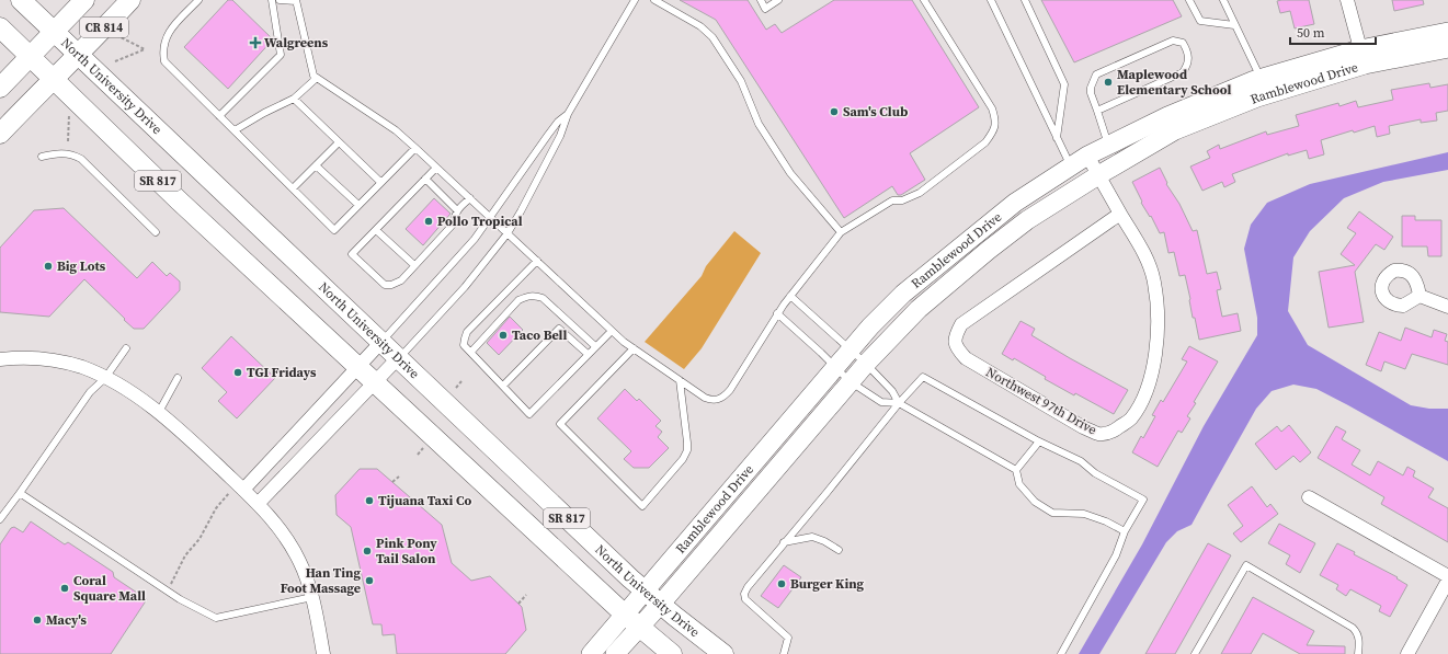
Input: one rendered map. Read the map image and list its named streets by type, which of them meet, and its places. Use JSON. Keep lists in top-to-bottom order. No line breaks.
{"streets":{"main road":["CR 814","North University Drive","SR 817"],"street":["Ramblewood Drive","Northwest 97th Drive"]},"crossings":[["CR 814","North University Drive"],["CR 814","SR 817"],["Ramblewood Drive","North University Drive"],["Ramblewood Drive","SR 817"],["Ramblewood Drive","Northwest 97th Drive"]],"places":{"health":["Walgreens"],"other":["Maplewood Elementary School","Sam's Club","Pollo Tropical","Big Lots","Taco Bell","TGI Fridays","Tijuana Taxi Co","Pink Pony Tail Salon","Han Ting Foot Massage","Burger King","Coral Square Mall","Macy's"]},"scale_bar":"50 m"}
